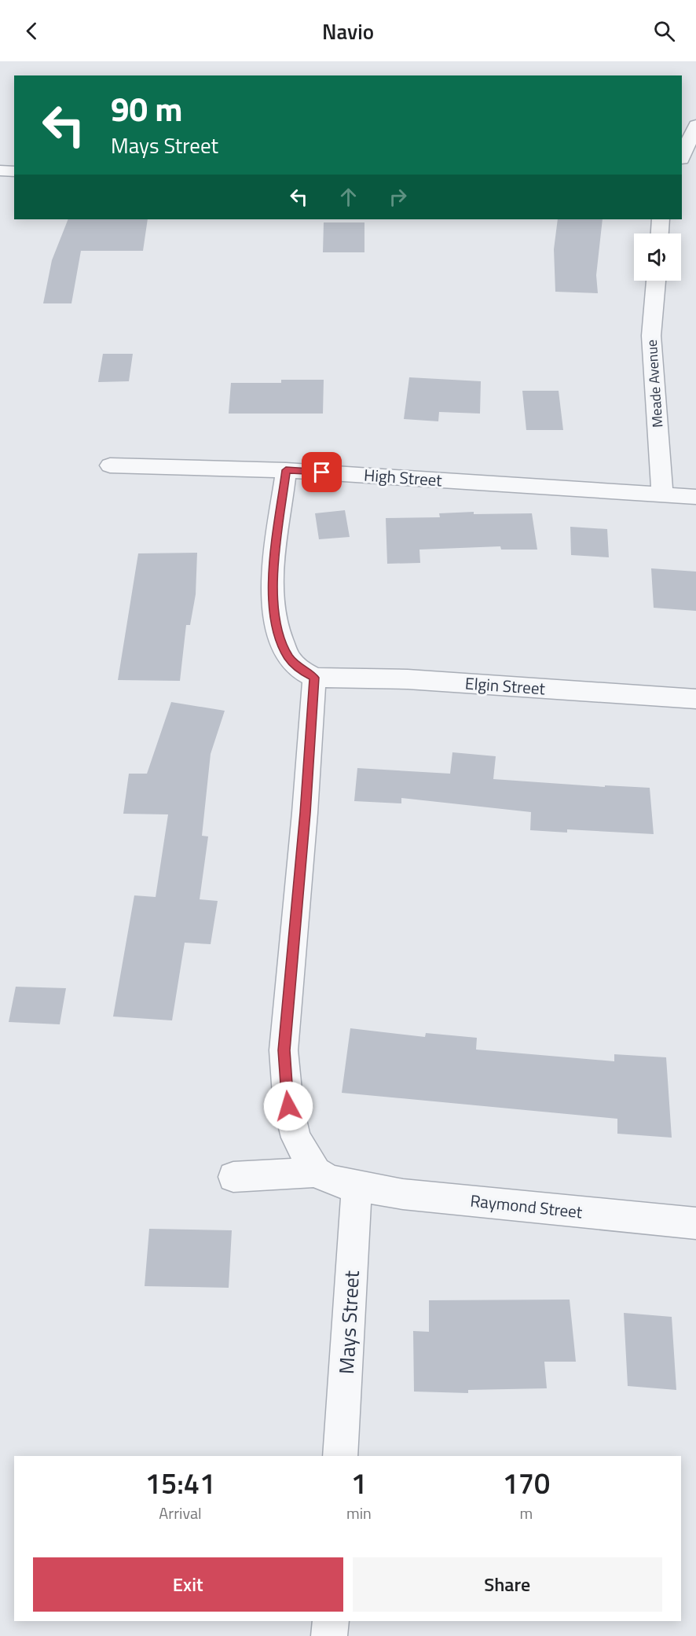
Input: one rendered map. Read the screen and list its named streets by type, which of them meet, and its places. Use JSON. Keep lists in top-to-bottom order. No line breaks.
{"streets":{"street":["Meade Avenue","High Street","Elgin Street","Raymond Street","Mays Street"]},"crossings":[["Meade Avenue","High Street"],["Raymond Street","Mays Street"]],"page":{"header":"Navio","turn":["90 m","Mays Street"],"eta":["15:41","Arrival","1","min","170","m"],"buttons":["Exit","Share"]}}
